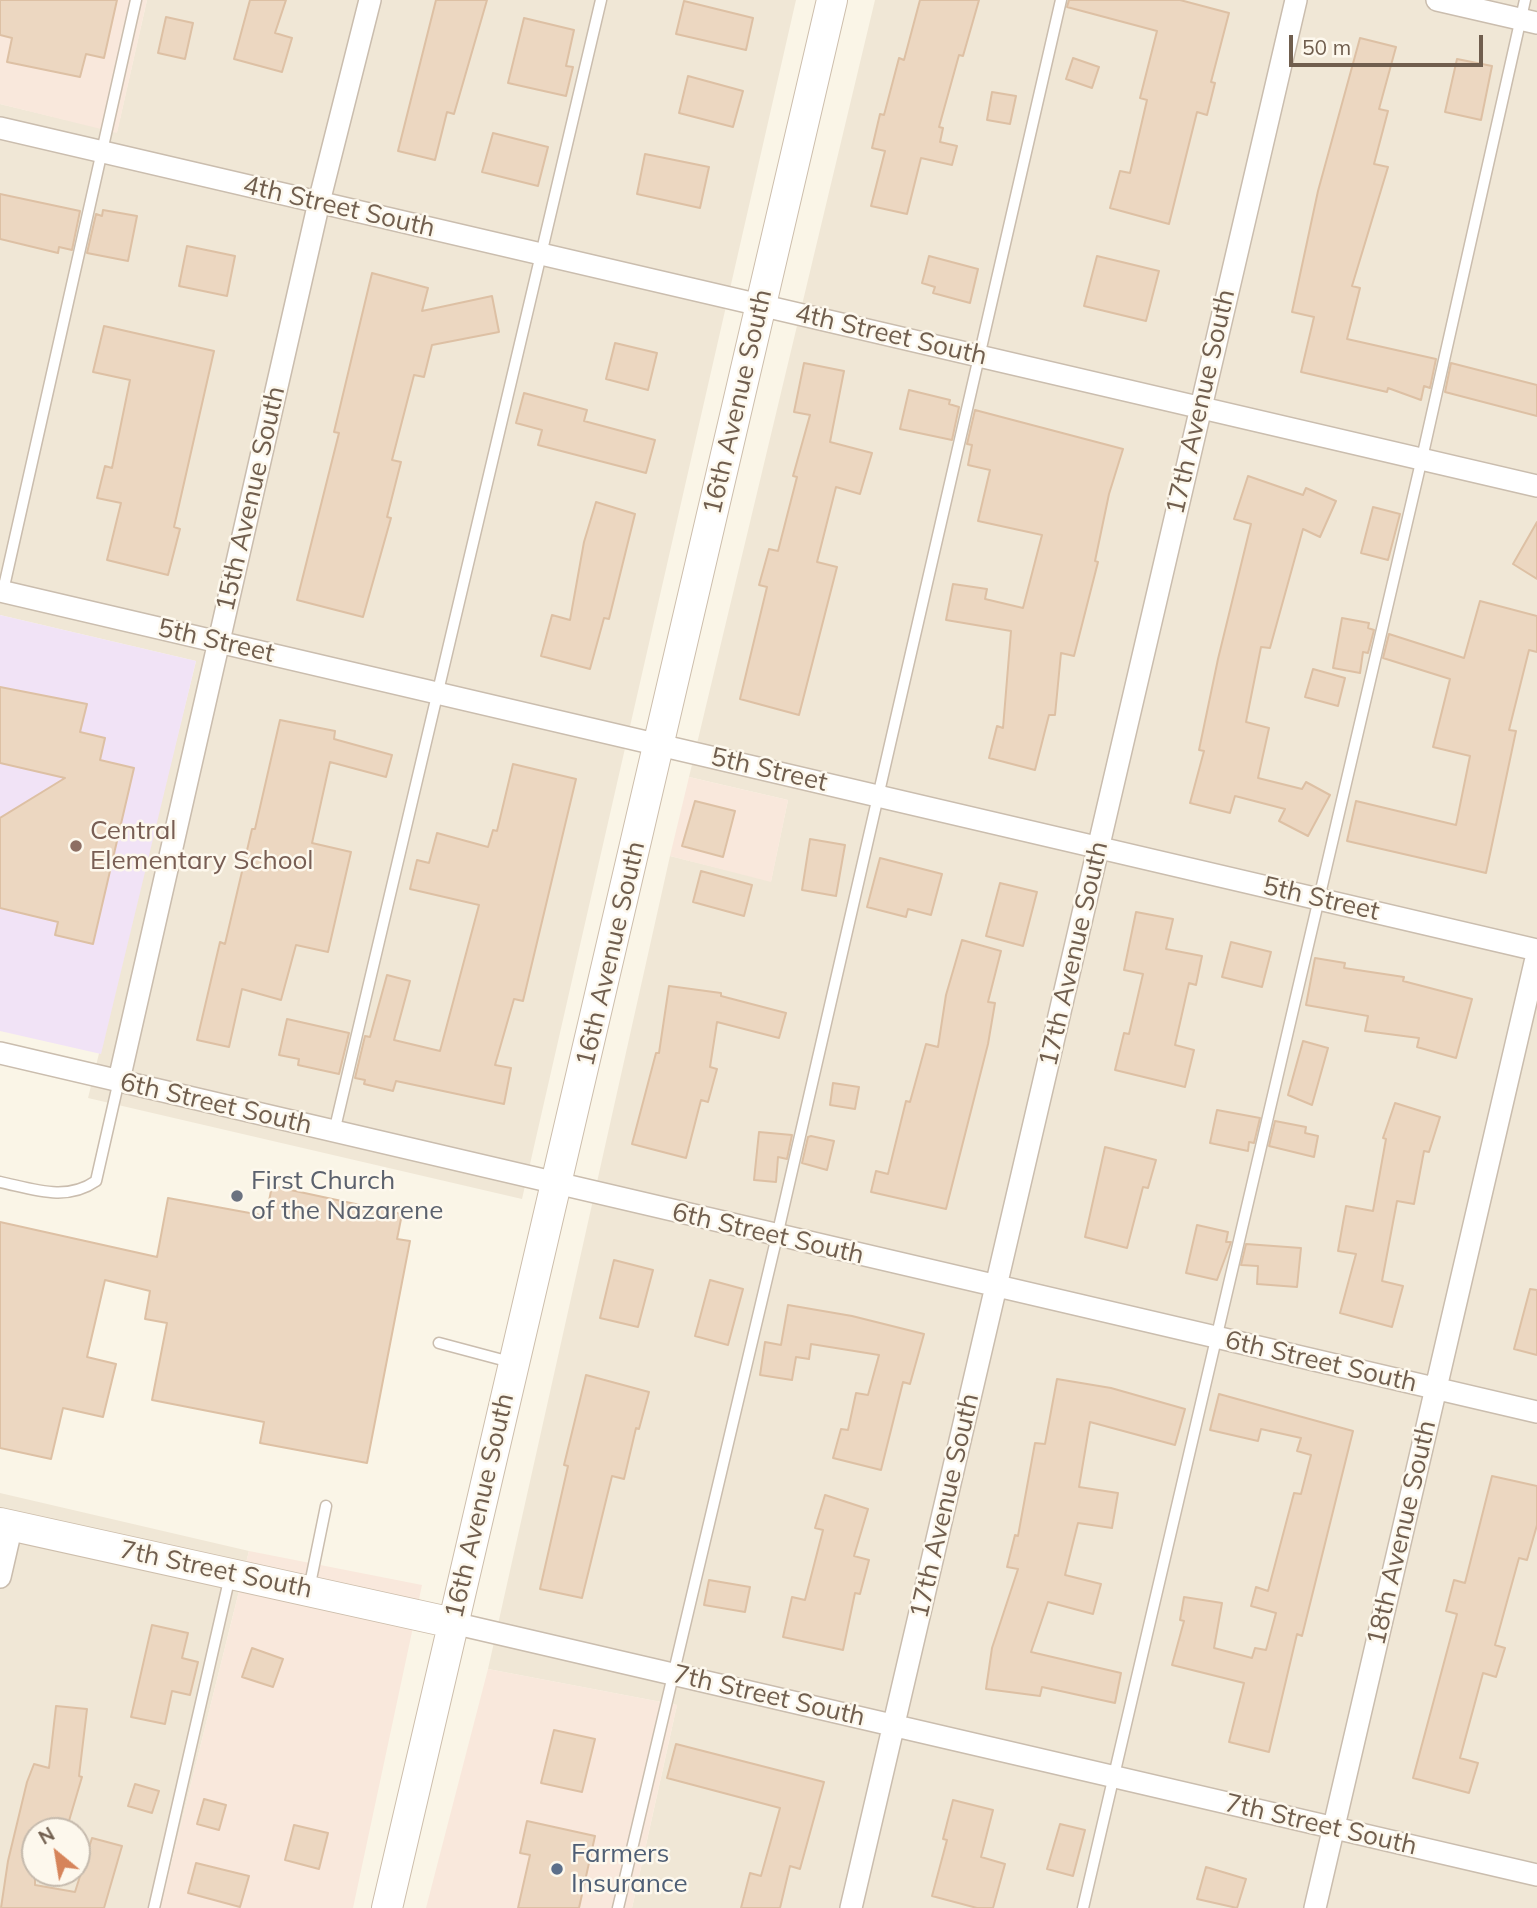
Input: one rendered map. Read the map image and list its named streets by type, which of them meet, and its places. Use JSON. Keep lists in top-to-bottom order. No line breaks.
{"streets":{"street":["4th Street South","16th Avenue South","17th Avenue South","15th Avenue South","5th Street","6th Street South","18th Avenue South","7th Street South"]},"crossings":[["4th Street South","16th Avenue South"],["4th Street South","17th Avenue South"],["4th Street South","15th Avenue South"],["16th Avenue South","5th Street"],["16th Avenue South","6th Street South"],["16th Avenue South","7th Street South"],["17th Avenue South","5th Street"],["17th Avenue South","6th Street South"],["17th Avenue South","7th Street South"],["15th Avenue South","5th Street"],["15th Avenue South","6th Street South"],["5th Street","18th Avenue South"],["6th Street South","18th Avenue South"],["18th Avenue South","7th Street South"]],"places":["Central Elementary School","First Church of the Nazarene","Farmers Insurance"],"scale_bar":"50 m","north":"top left"}
